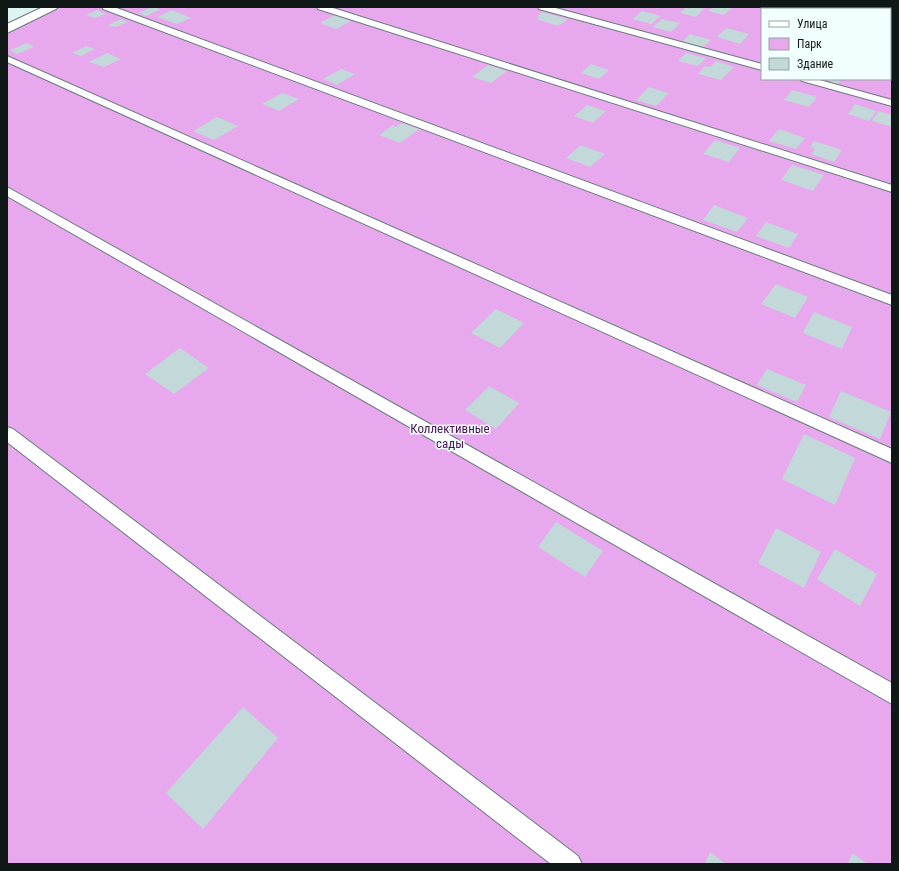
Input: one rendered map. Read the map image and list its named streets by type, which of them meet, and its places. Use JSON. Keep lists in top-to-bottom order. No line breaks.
{"parks":["Коллективные сады"],"legend":["Улица","Парк","Здание"]}
